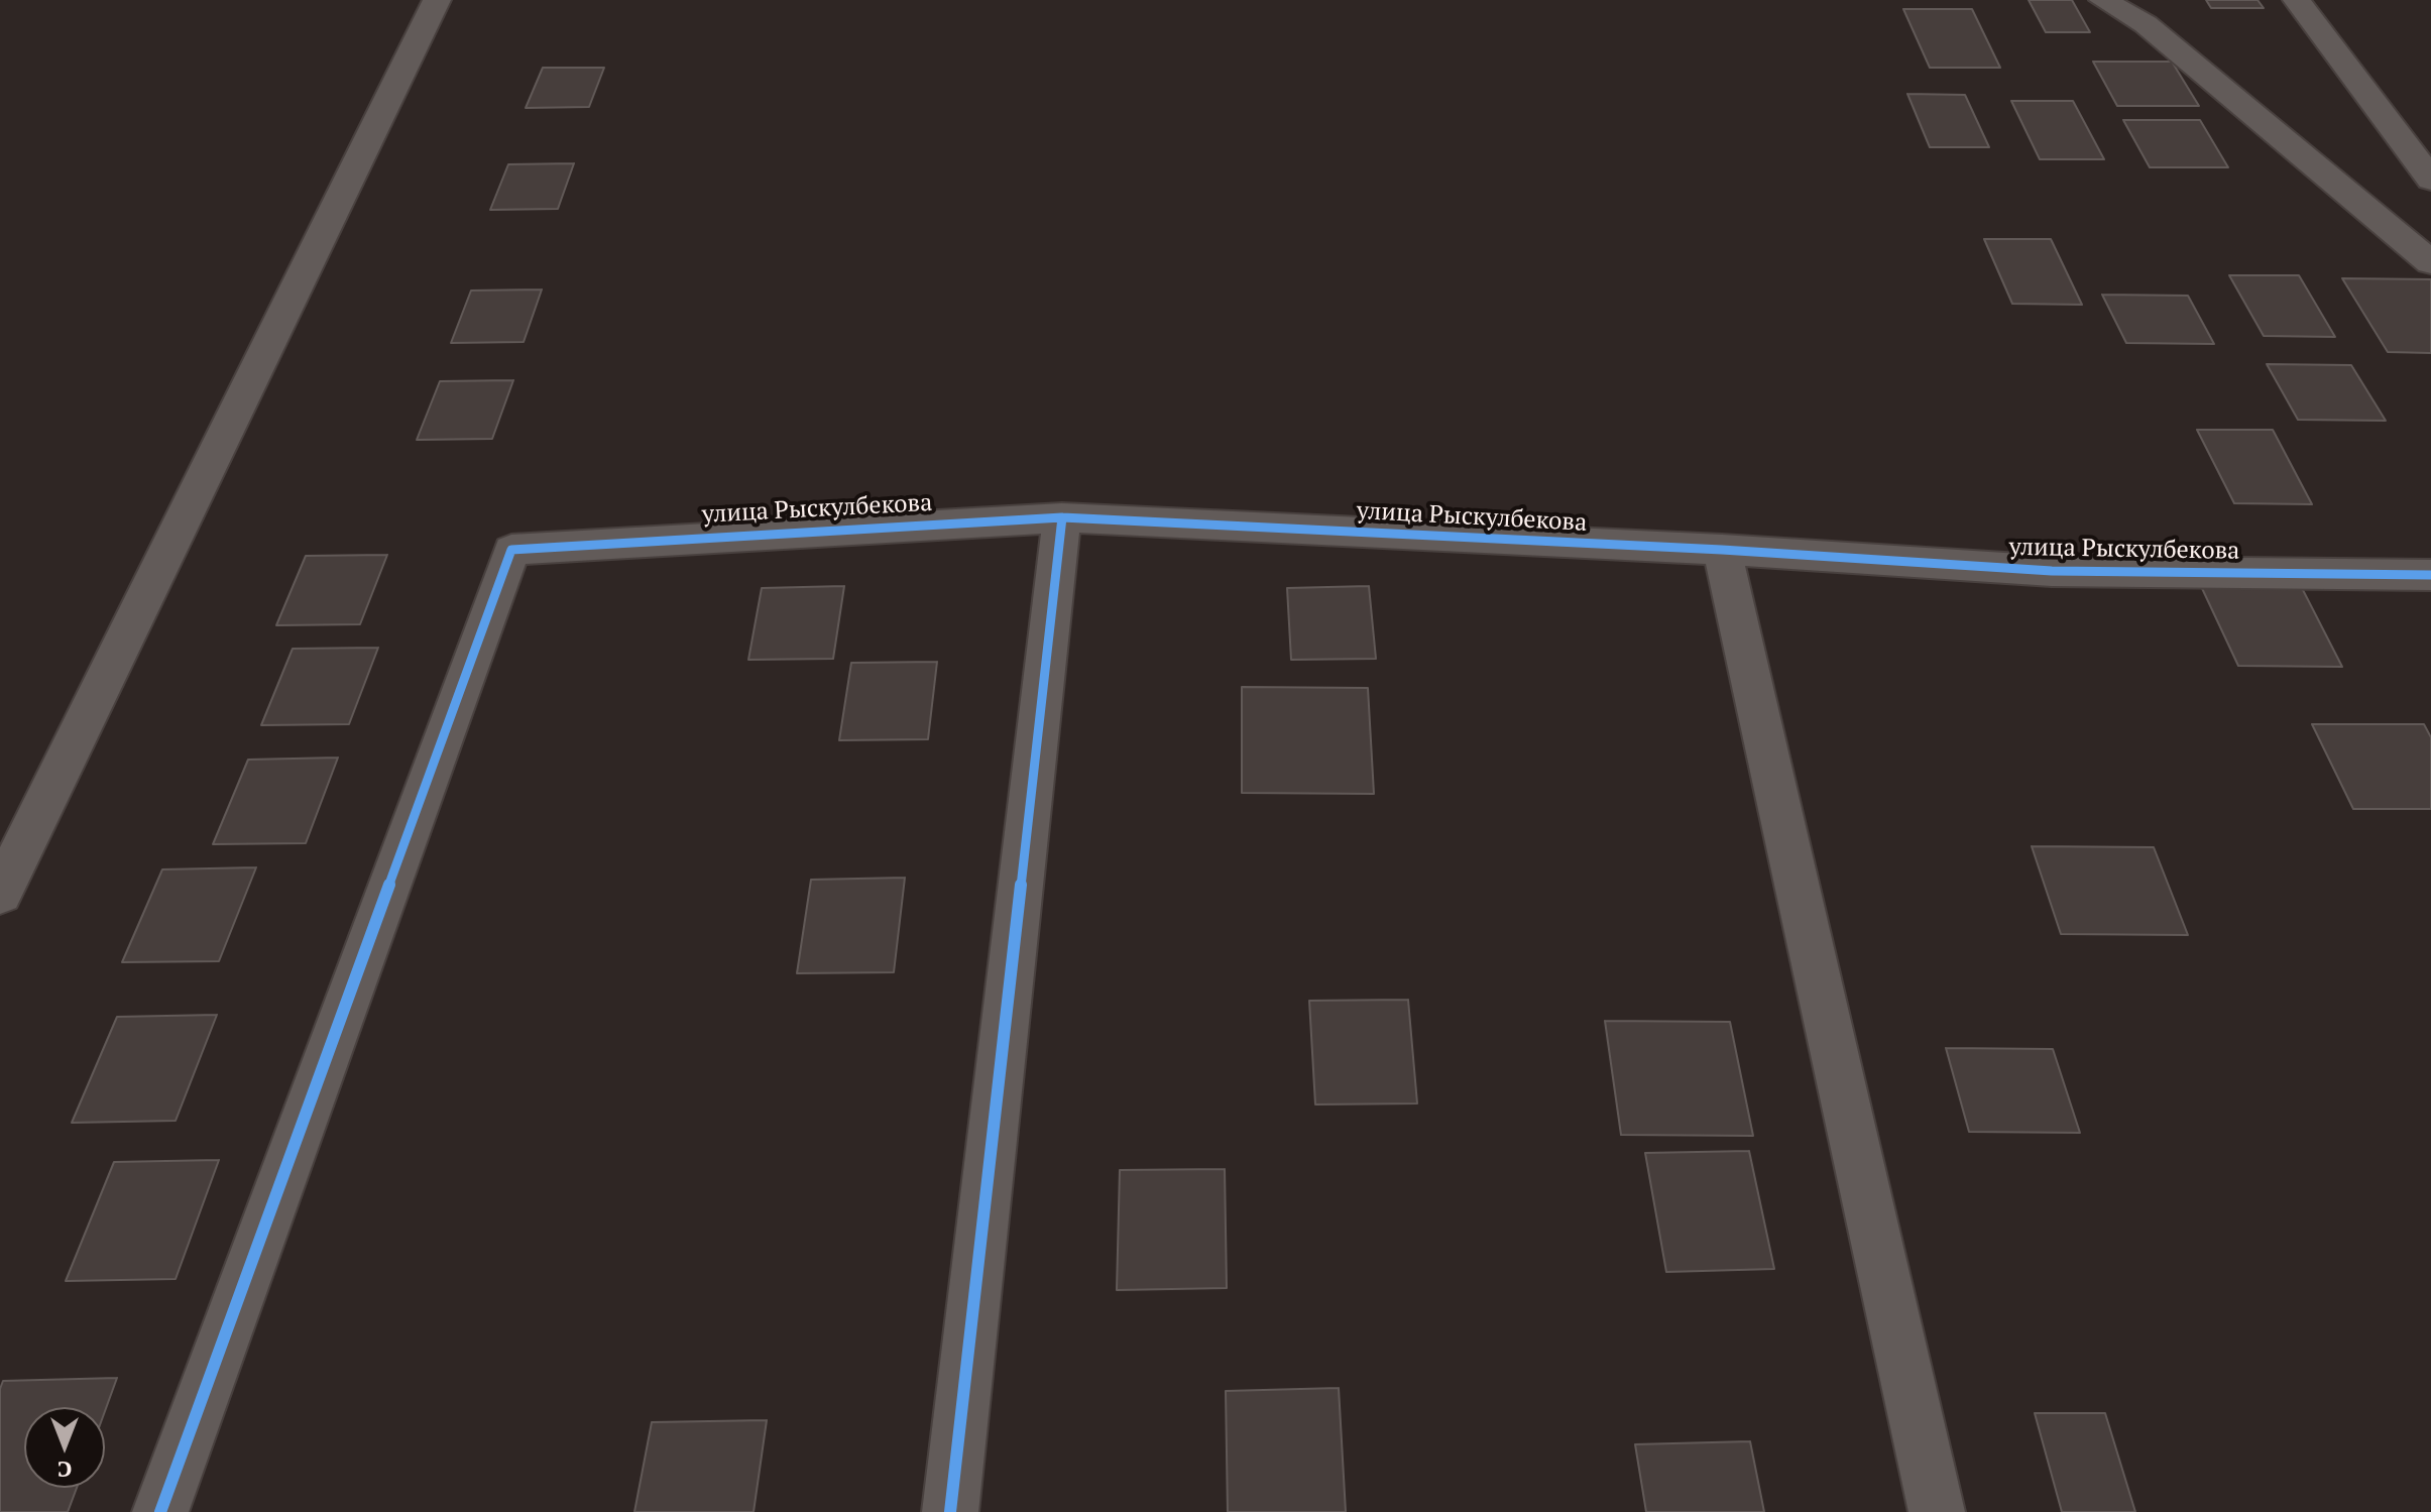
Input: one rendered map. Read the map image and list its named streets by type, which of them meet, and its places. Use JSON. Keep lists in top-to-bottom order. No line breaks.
{"streets":{"street":["улица Рыскулбекова"]},"north":"bottom"}
